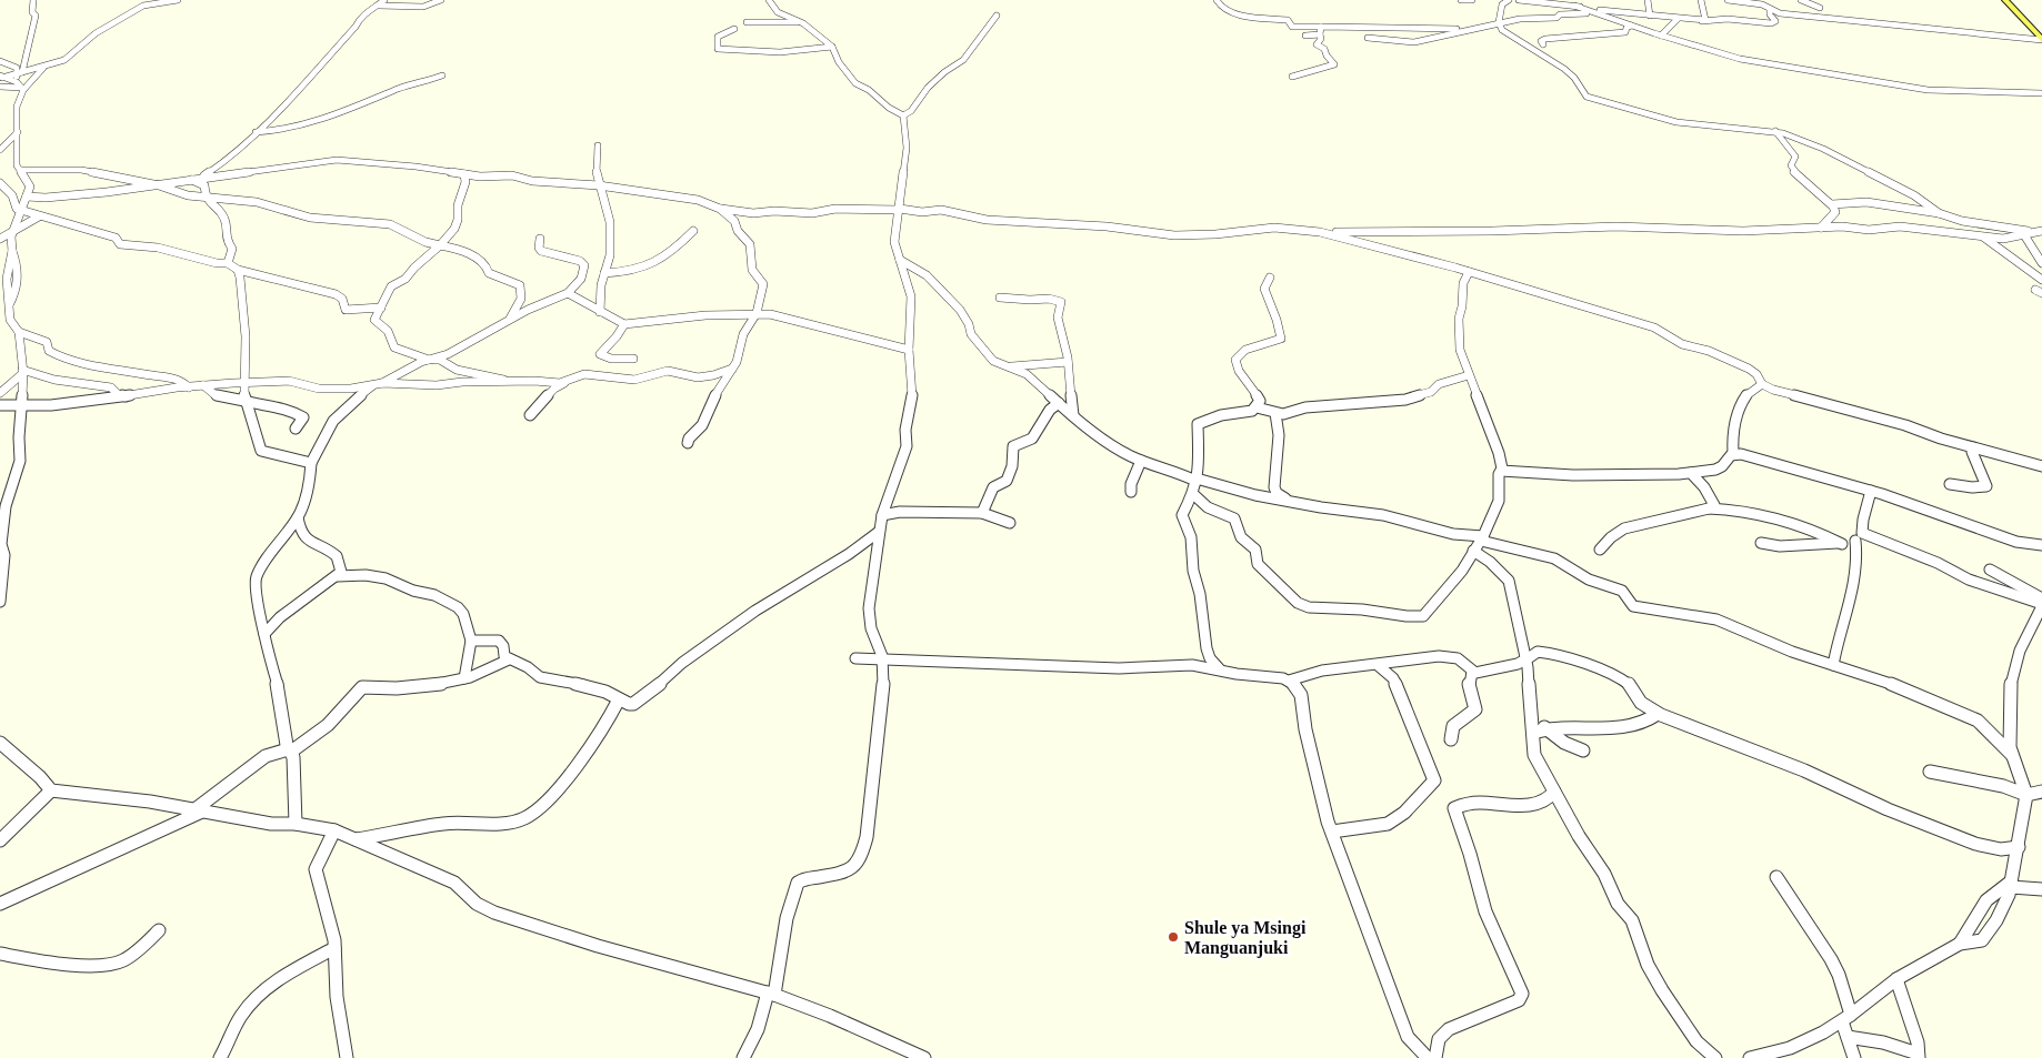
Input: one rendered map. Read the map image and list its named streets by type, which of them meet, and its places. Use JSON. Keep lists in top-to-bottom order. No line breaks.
{"places":["Shule ya Msingi Manguanjuki"]}
